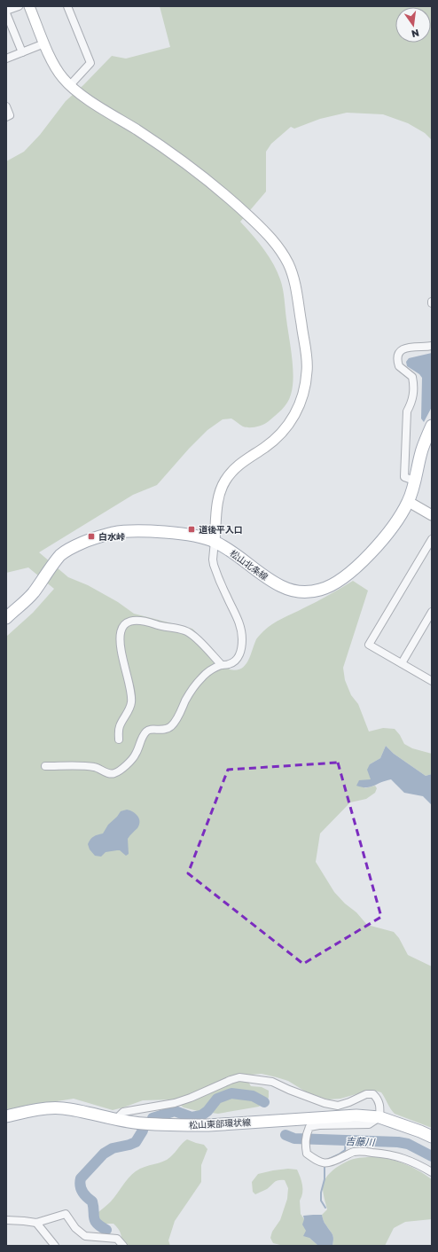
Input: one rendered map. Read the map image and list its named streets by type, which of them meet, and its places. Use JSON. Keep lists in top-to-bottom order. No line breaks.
{"streets":{"main road":["松山北条線","松山東部環状線"]},"water":["吉藤川"],"places":{"transit":["道後平入口","白水峠"]},"north":"bottom"}
